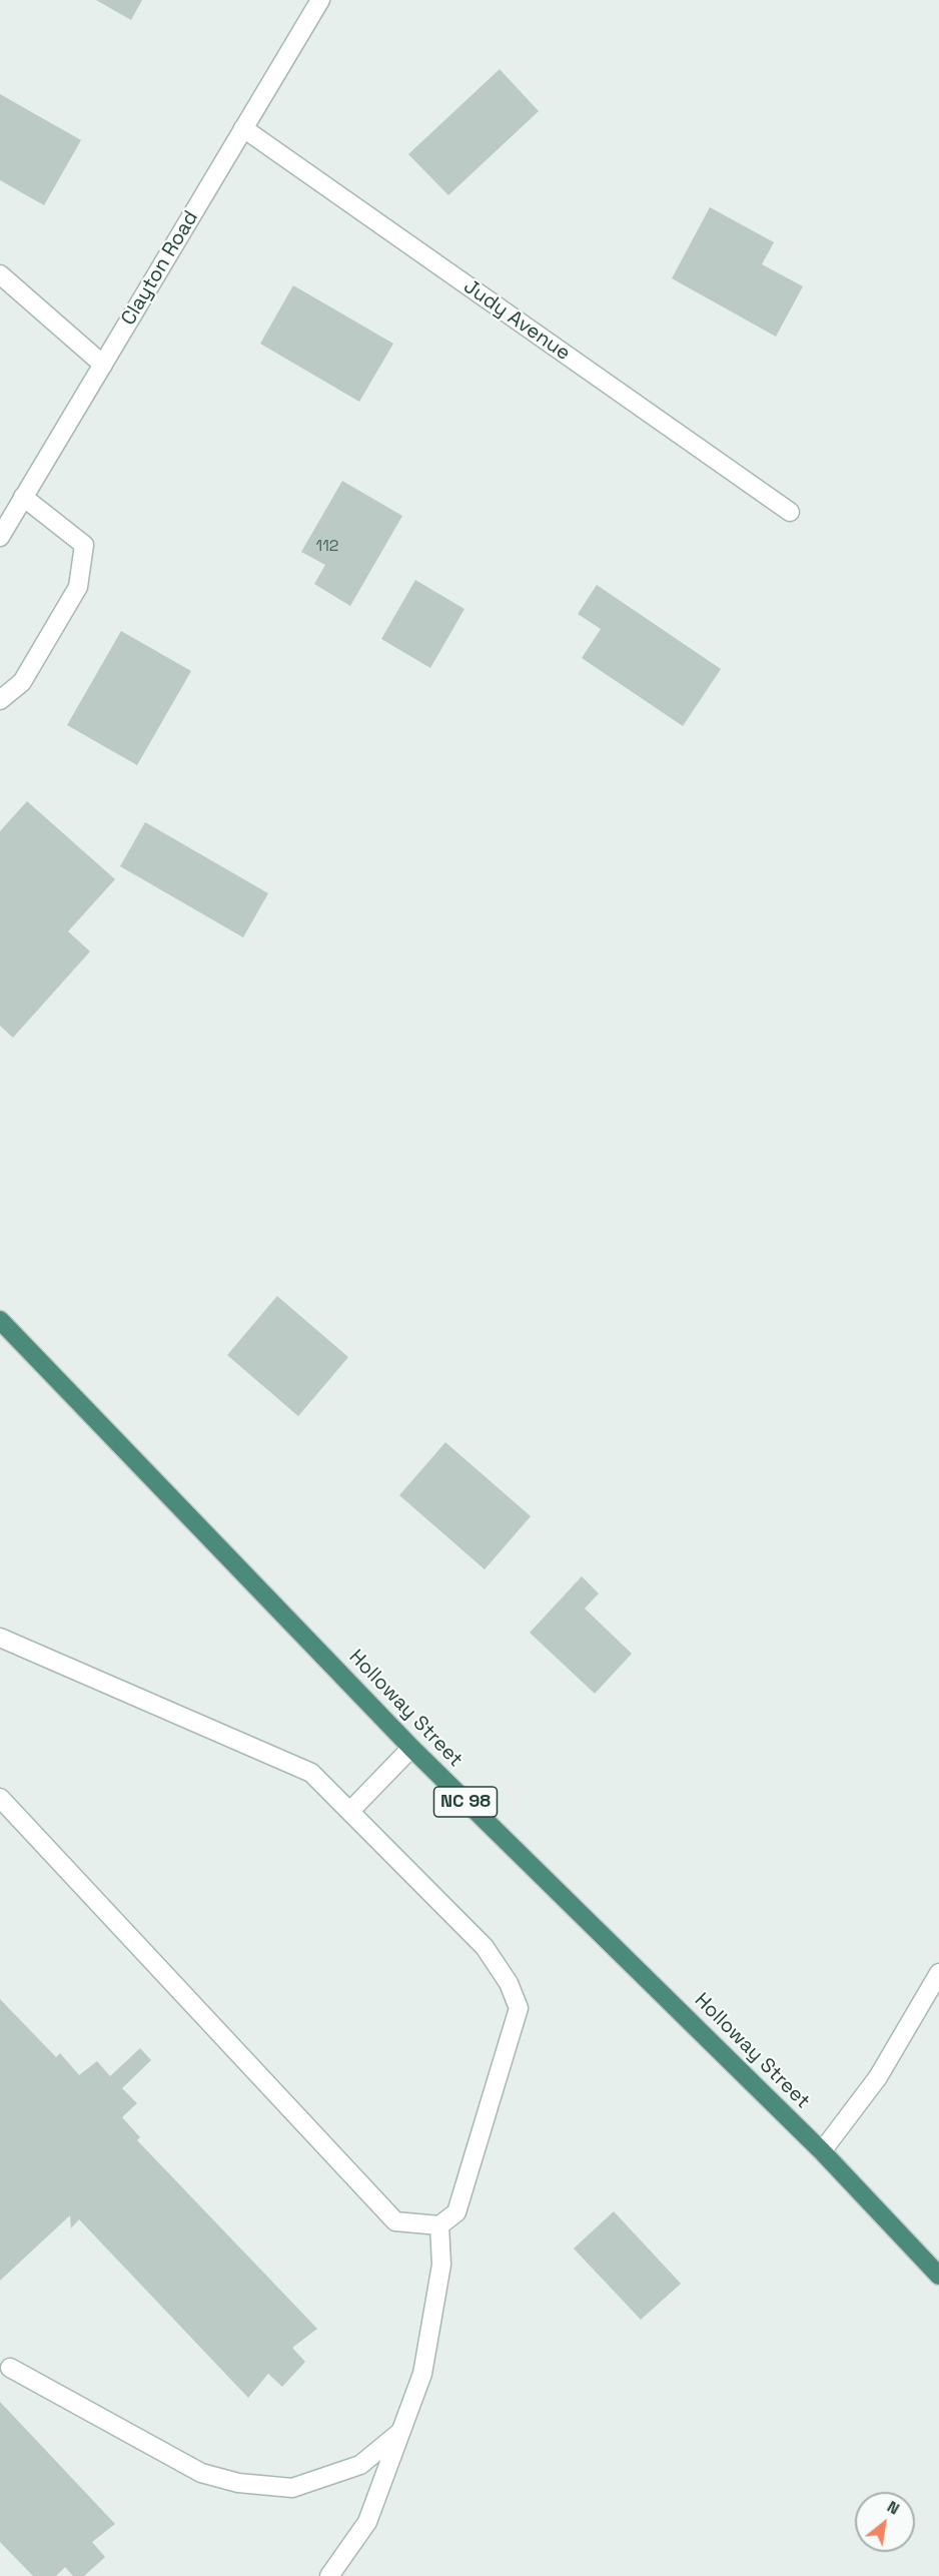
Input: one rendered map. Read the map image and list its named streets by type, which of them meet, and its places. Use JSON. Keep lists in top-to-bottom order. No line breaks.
{"streets":{"highway":["Holloway Street","NC 98"],"street":["Clayton Road","Judy Avenue"]},"crossings":[["Clayton Road","Judy Avenue"]],"house_numbers":["112"],"north":"top right"}
